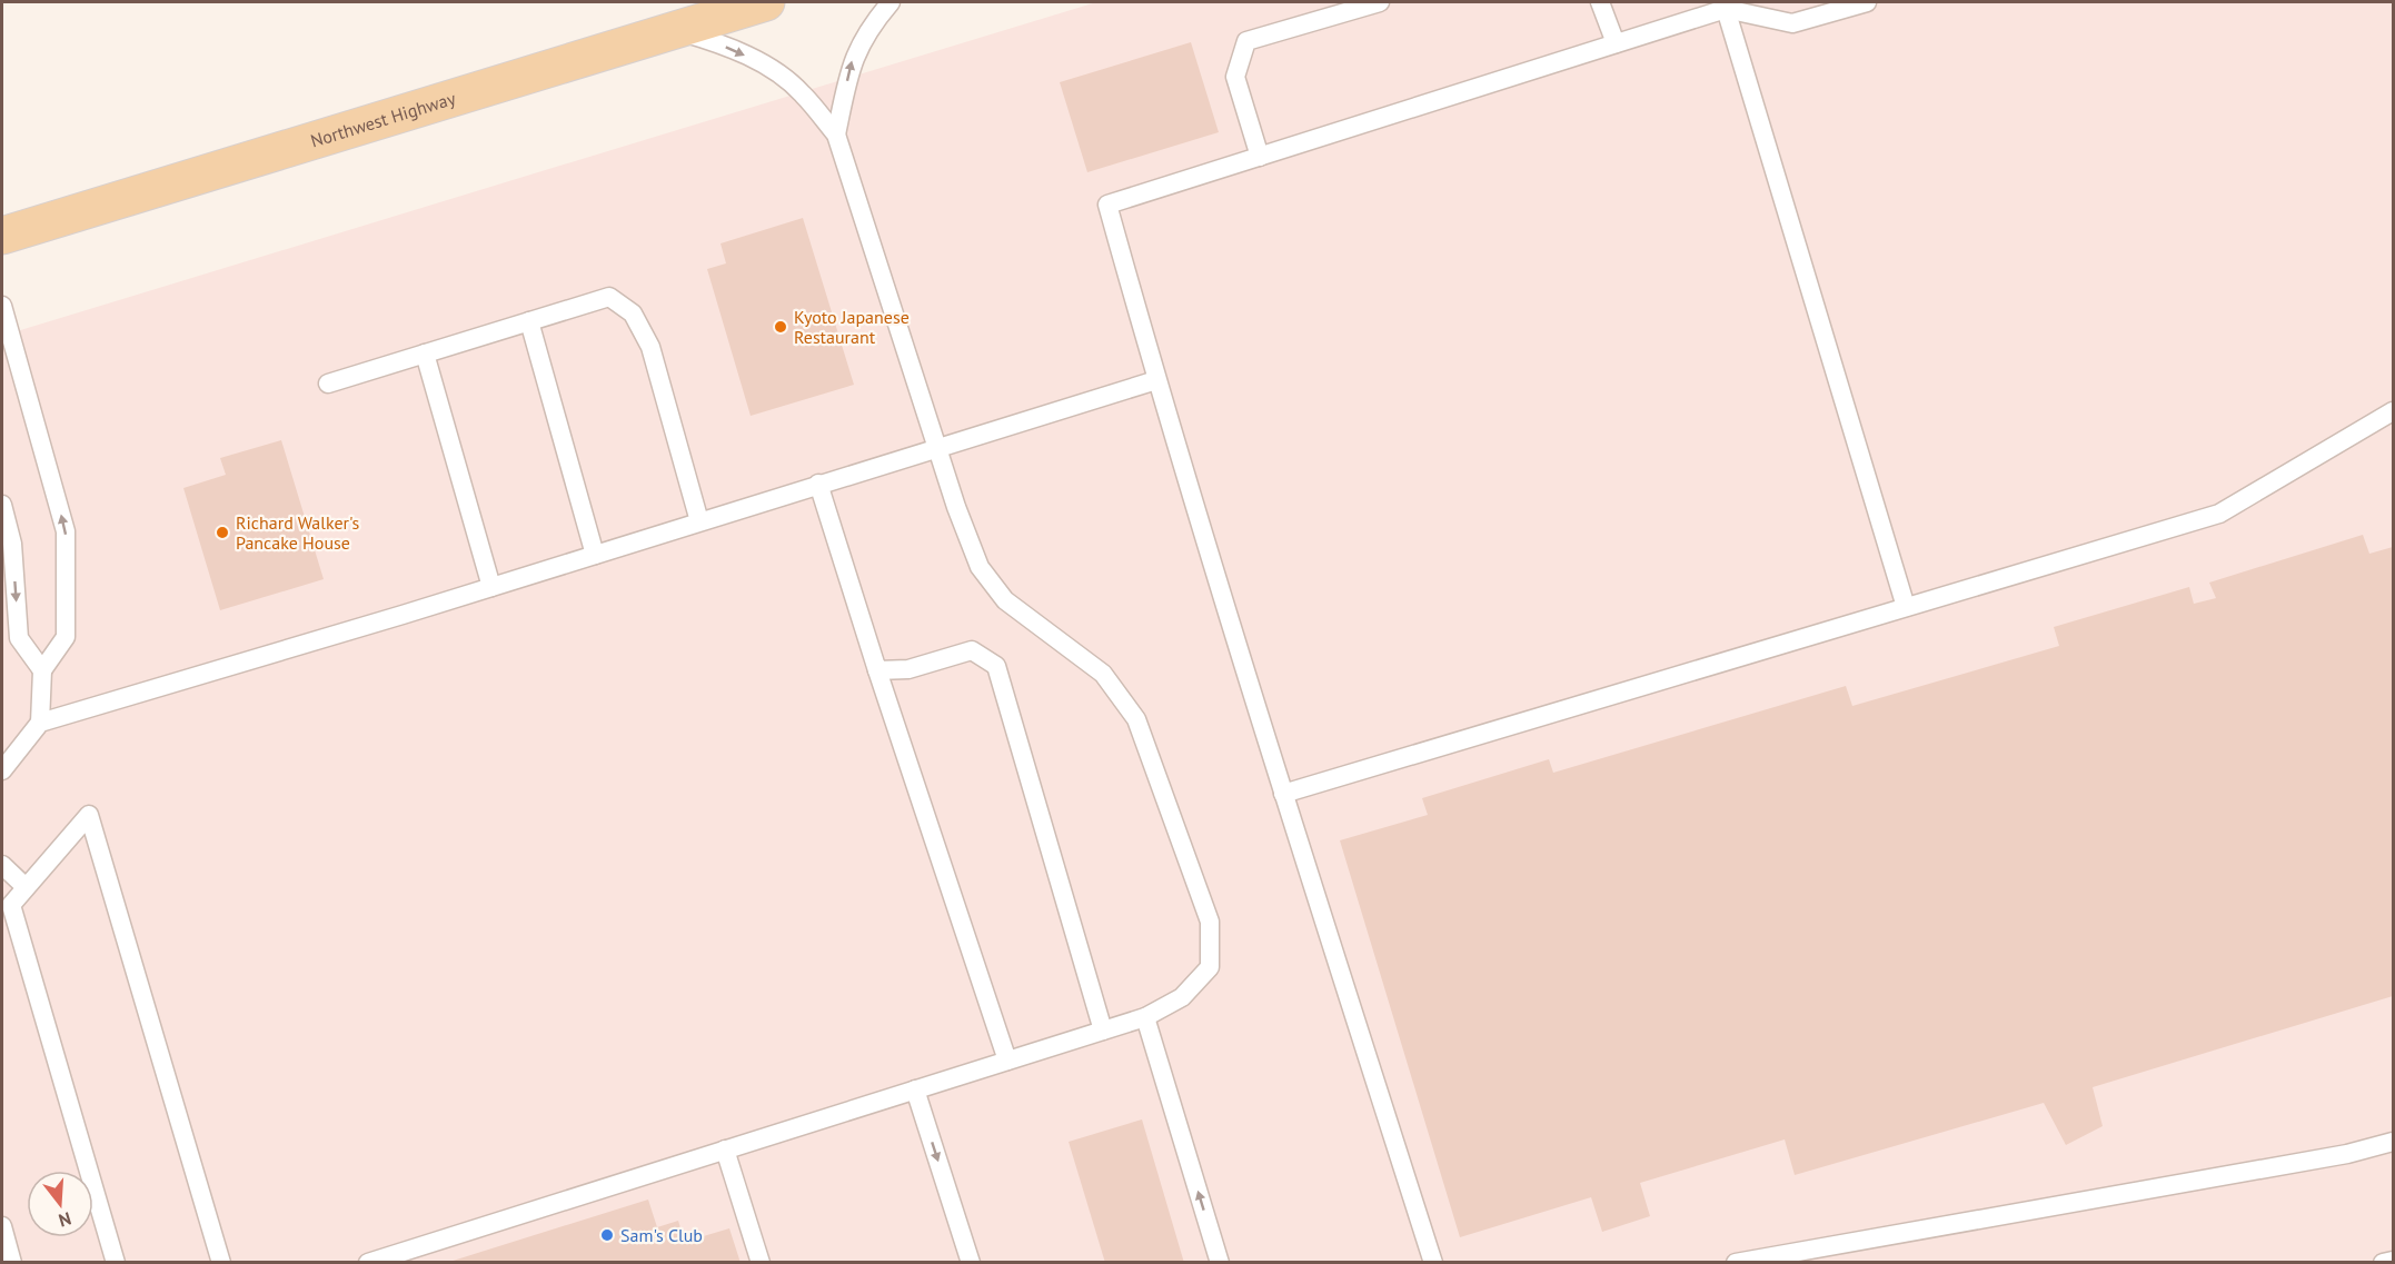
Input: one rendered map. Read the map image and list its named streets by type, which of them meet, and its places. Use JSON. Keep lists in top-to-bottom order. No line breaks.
{"streets":{"main road":["Northwest Highway"]},"places":["Kyoto Japanese Restaurant","Richard Walker's Pancake House","Sam's Club"],"north":"bottom"}
